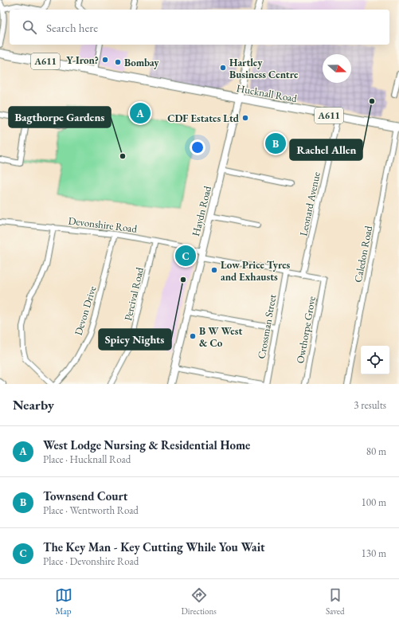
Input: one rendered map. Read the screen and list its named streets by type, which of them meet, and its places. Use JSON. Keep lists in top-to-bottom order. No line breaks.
{"streets":{"main road":["A611","Hucknall Road"],"street":["Leonard Avenue","Haydn Road","Devonshire Road","Caledon Road","Percival Road","Devon Drive","Crossman Street","Owthorpe Grove"]},"crossings":[["Hucknall Road","Leonard Avenue"],["Hucknall Road","Haydn Road"],["Hucknall Road","Caledon Road"],["Leonard Avenue","Devonshire Road"],["Haydn Road","Devonshire Road"],["Devonshire Road","Percival Road"],["Devonshire Road","Devon Drive"],["Devonshire Road","Crossman Street"],["Devonshire Road","Owthorpe Grove"]],"places":["Y-Iron?","Bombay","Hartley Business Centre","Rachel Allen","CDF Estates Ltd","Bagthorpe Gardens","Low Price Tyres and Exhausts","Spicy Nights","B W West & Co"],"north":"right","page":{"search":"Search here","pins":["A","B","C"],"heading":["Nearby","3 results"],"list":[{"mark":"A","name":"West Lodge Nursing & Residential Home","note":"Place · Hucknall Road","value":"80 m"},{"mark":"B","name":"Townsend Court","note":"Place · Wentworth Road","value":"100 m"},{"mark":"C","name":"The Key Man - Key Cutting While You Wait","note":"Place · Devonshire Road","value":"130 m"}],"nav":["Map","Directions","Saved"]}}
